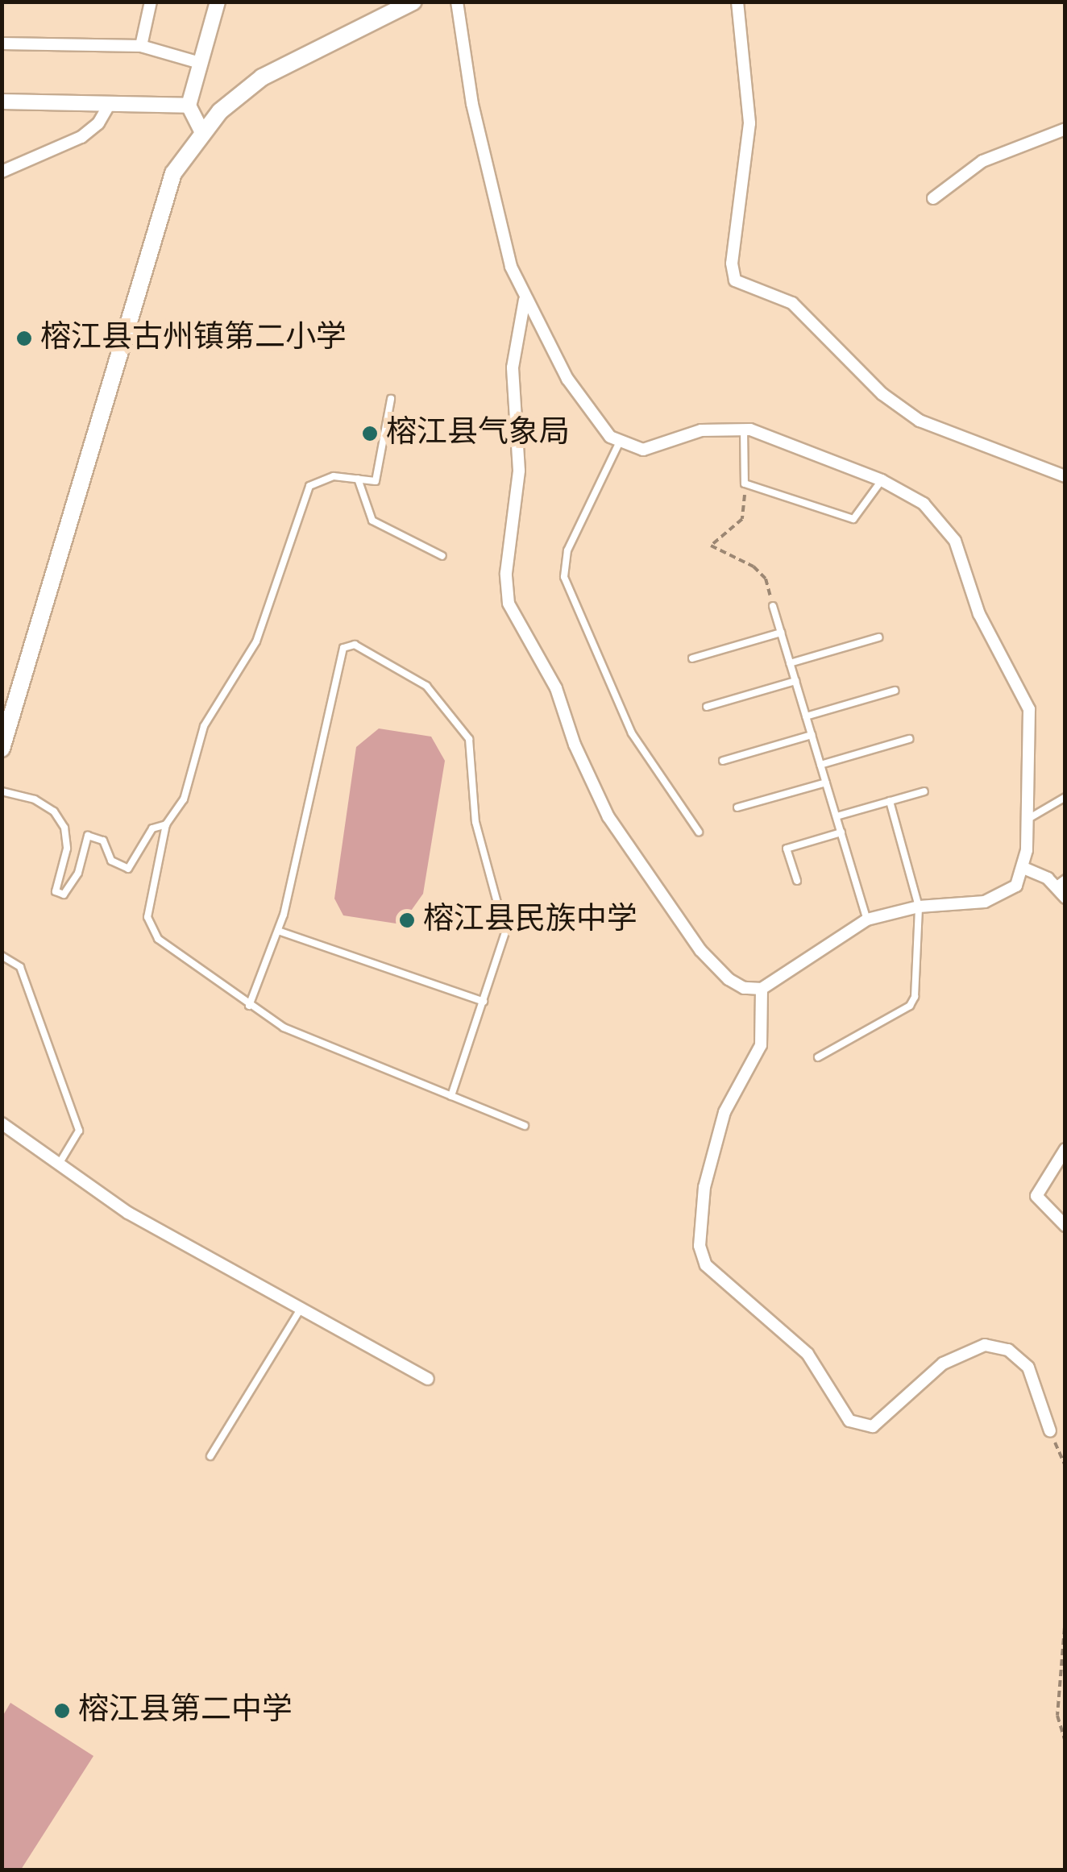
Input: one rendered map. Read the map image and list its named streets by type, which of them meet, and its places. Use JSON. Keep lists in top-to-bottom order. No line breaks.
{"places":["榕江县古州镇第二小学","榕江县气象局","榕江县民族中学","榕江县第二中学"]}
